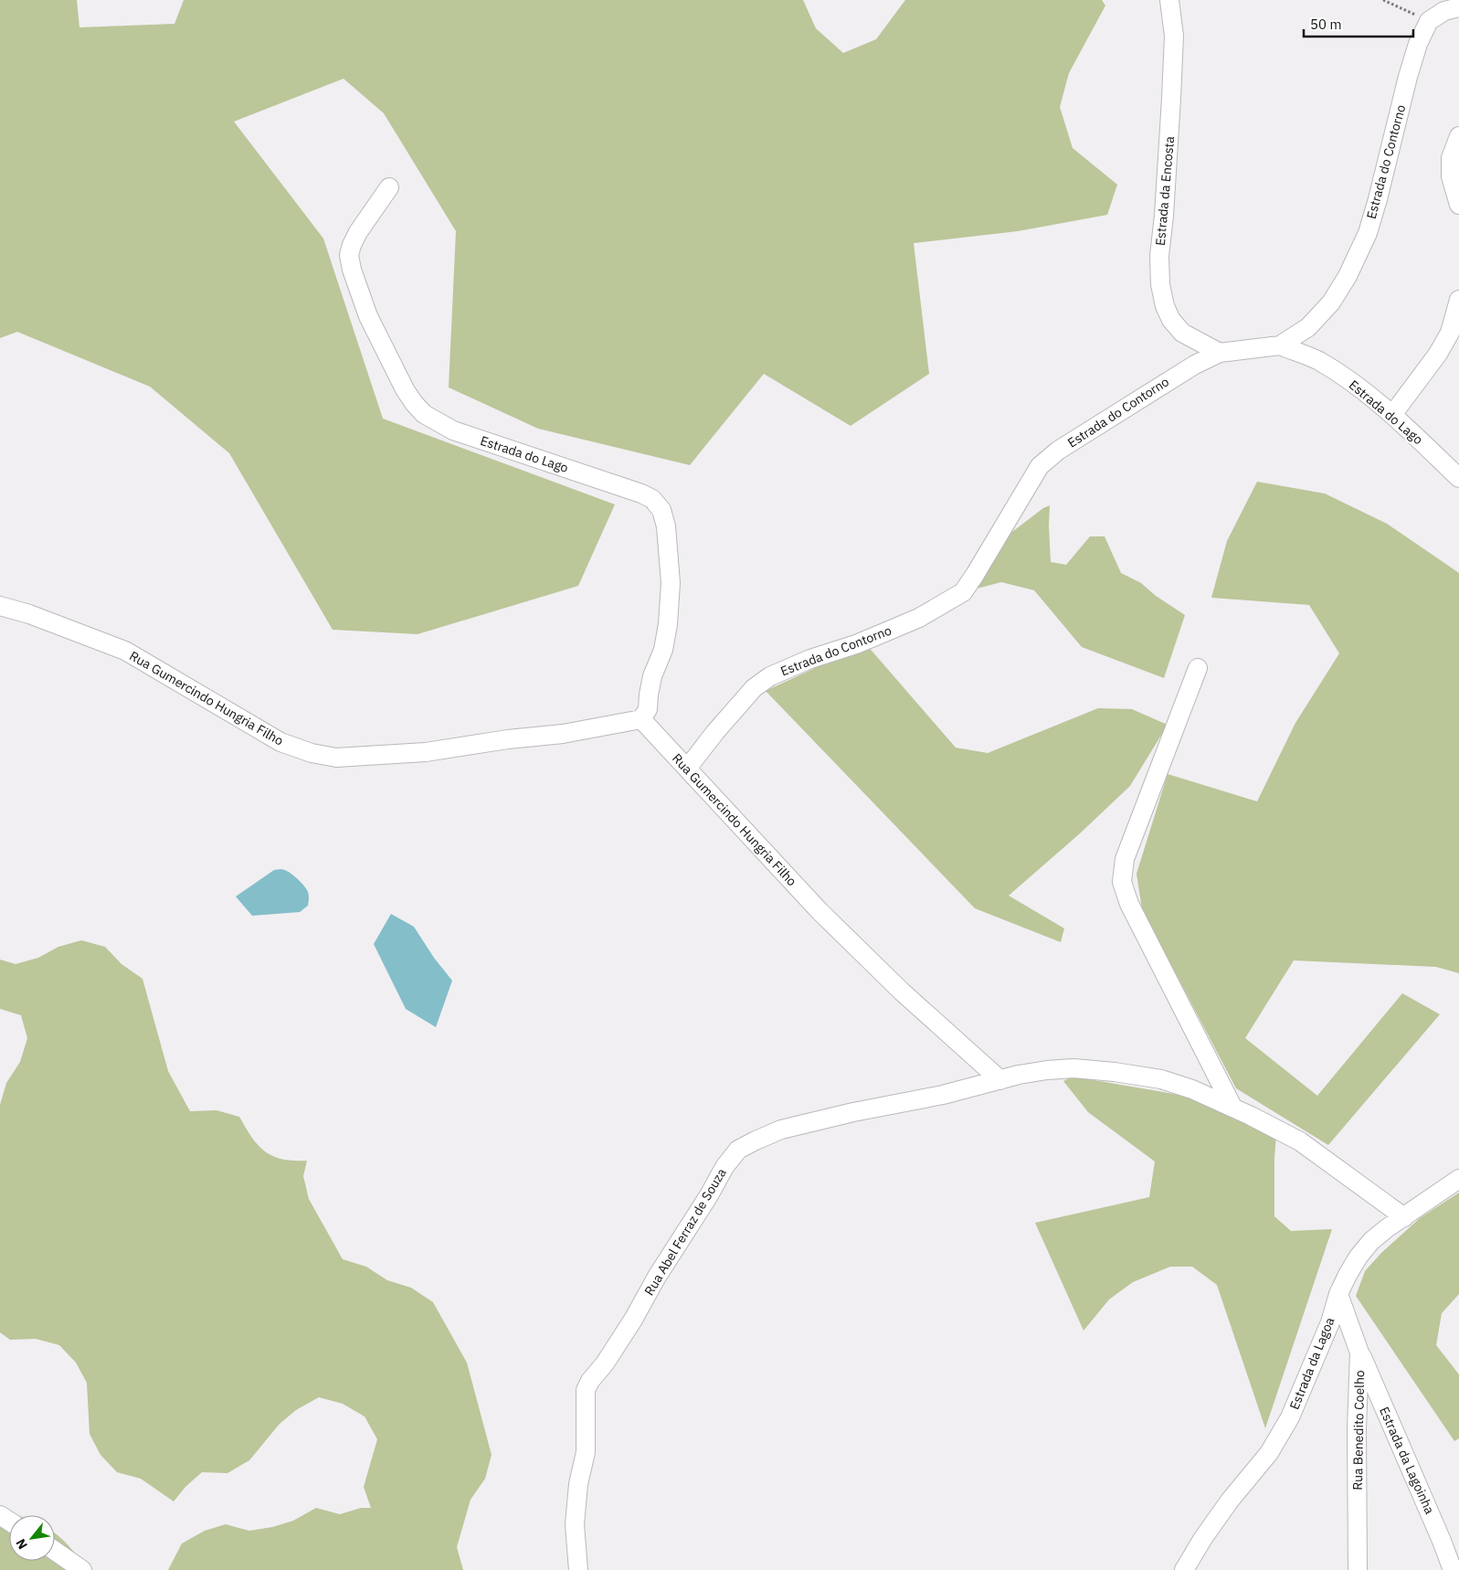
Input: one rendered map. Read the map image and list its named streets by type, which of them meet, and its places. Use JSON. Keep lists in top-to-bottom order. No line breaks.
{"streets":{"street":["Estrada do Contorno","Estrada da Encosta","Estrada do Lago","Rua Gumercindo Hungria Filho","Rua Abel Ferraz de Souza","Estrada da Lagoa","Rua Benedito Coelho","Estrada da Lagoinha"]},"crossings":[["Estrada do Contorno","Estrada da Encosta"],["Estrada do Contorno","Estrada do Lago"],["Estrada do Contorno","Rua Gumercindo Hungria Filho"],["Estrada do Lago","Rua Gumercindo Hungria Filho"],["Rua Gumercindo Hungria Filho","Rua Abel Ferraz de Souza"],["Estrada da Lagoa","Rua Benedito Coelho"],["Rua Benedito Coelho","Estrada da Lagoinha"]],"scale_bar":"50 m","north":"bottom left"}
